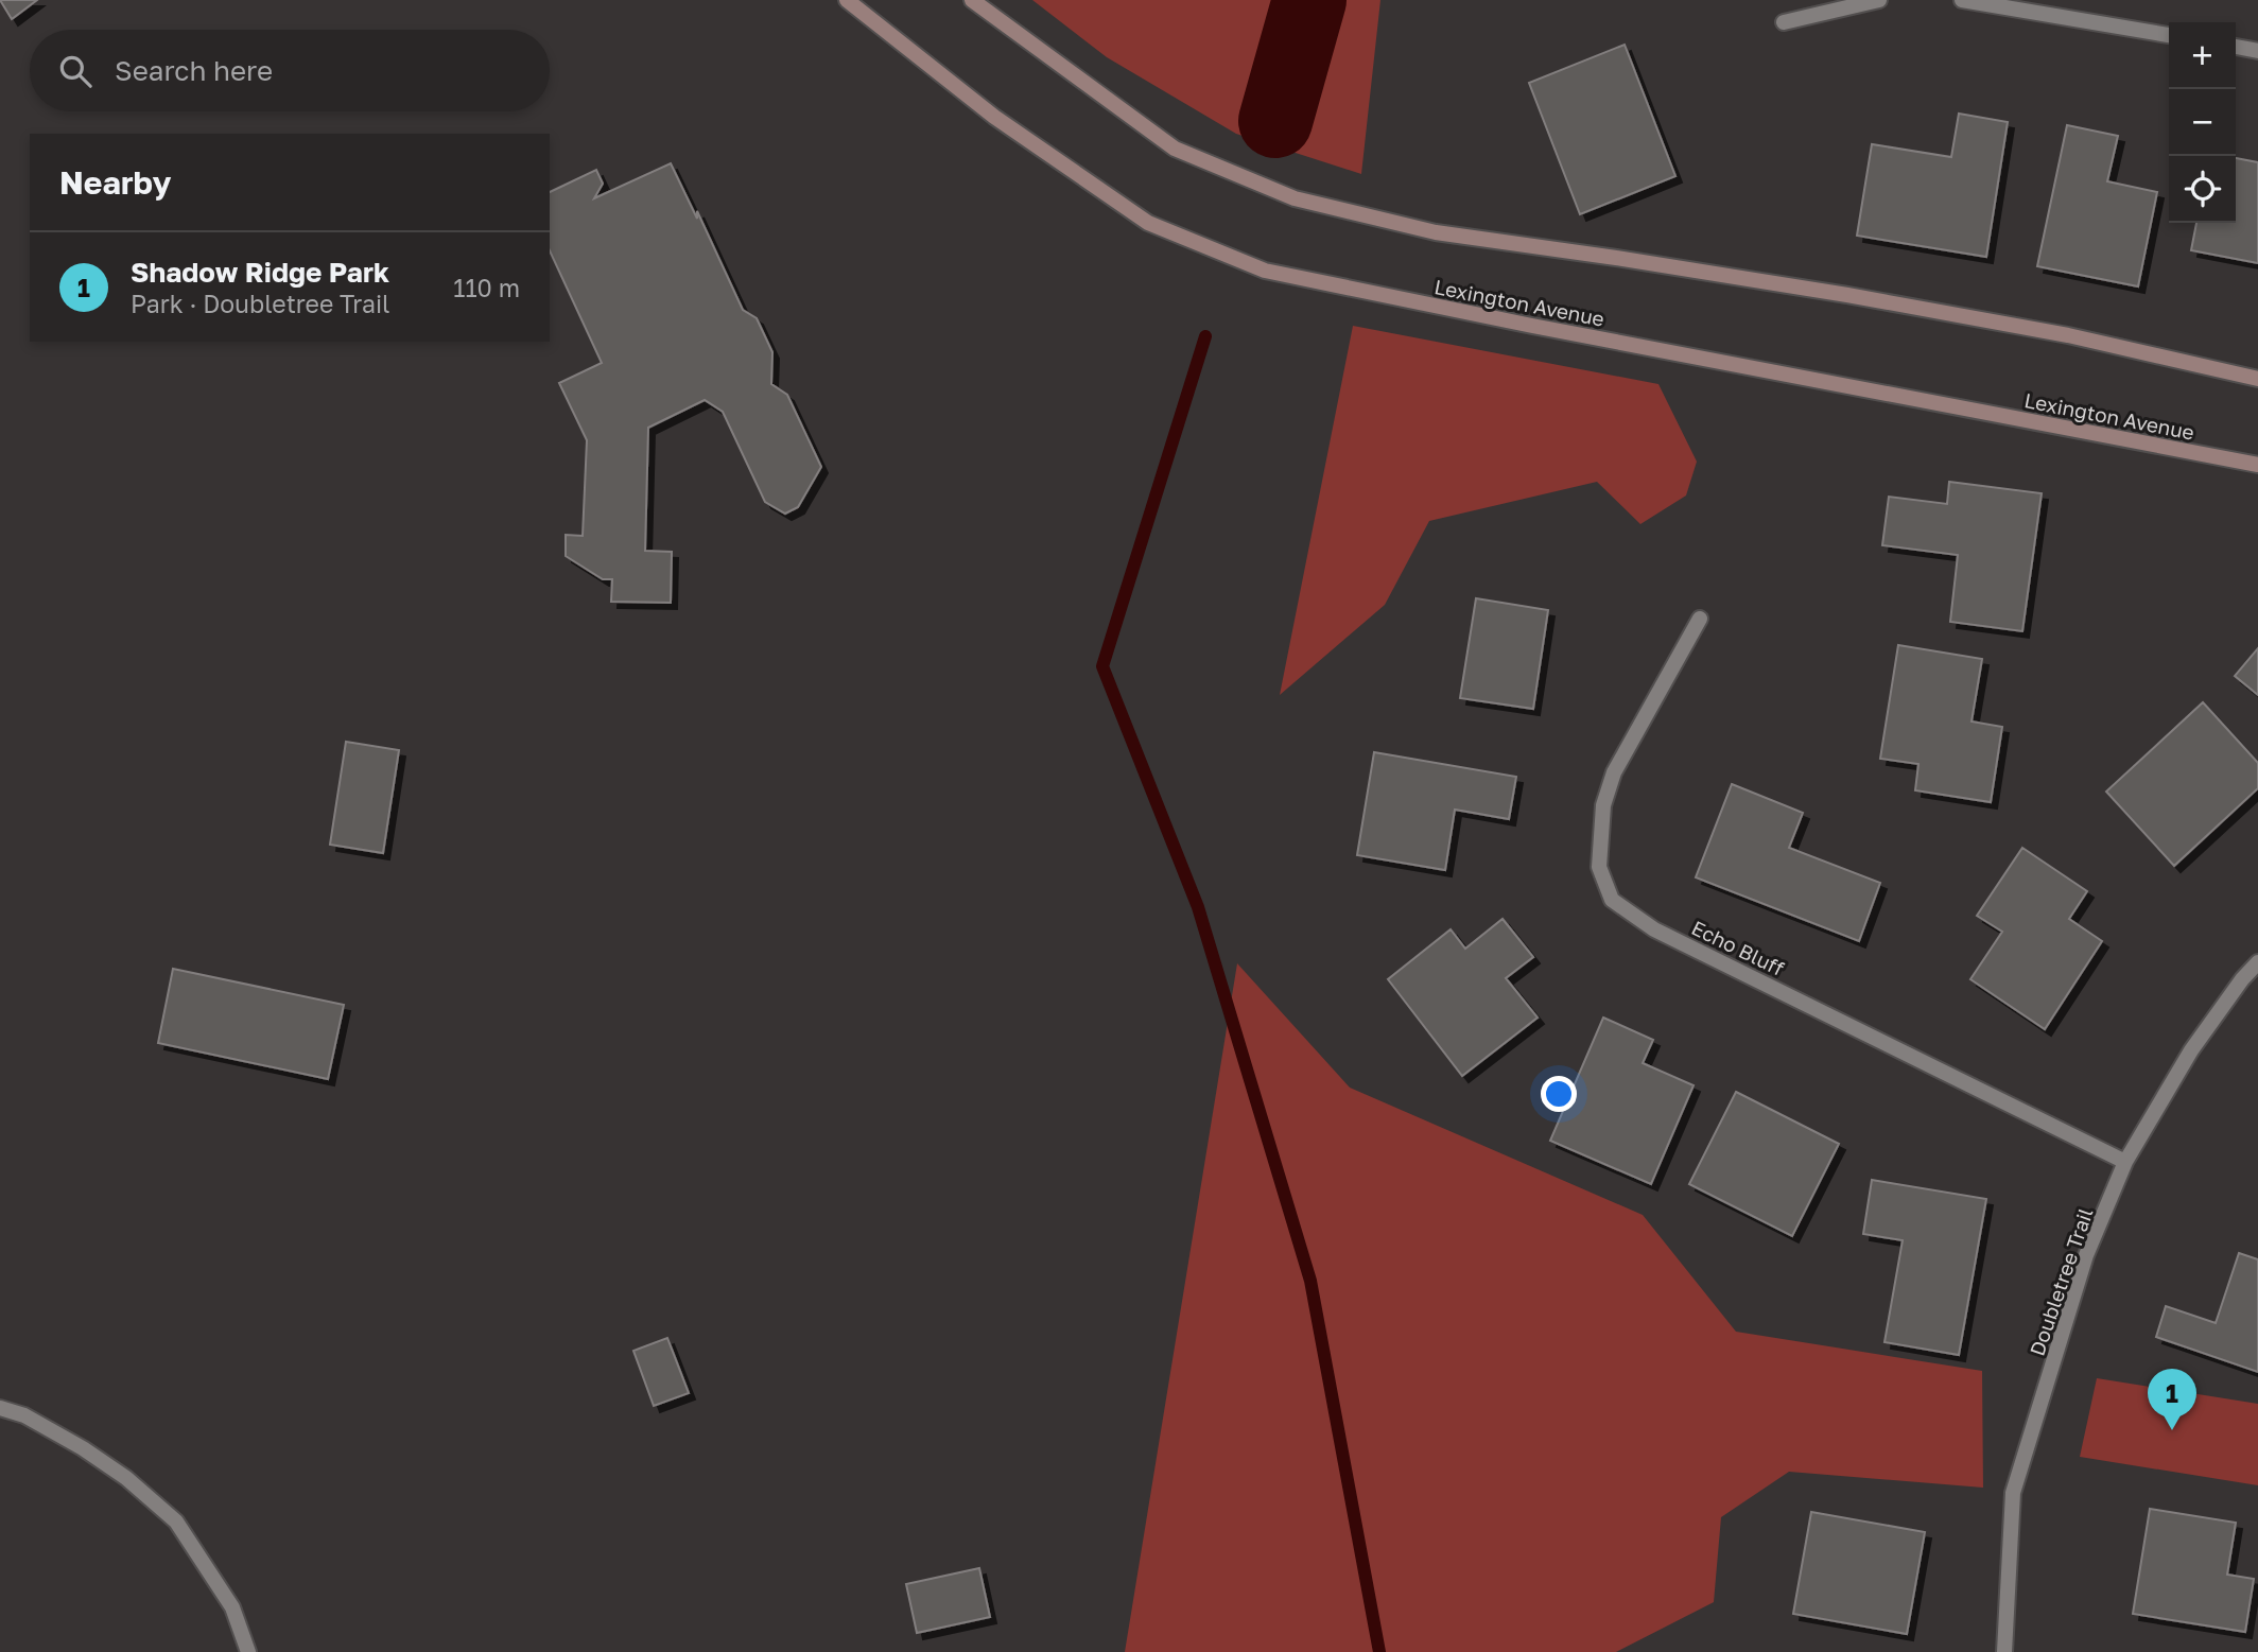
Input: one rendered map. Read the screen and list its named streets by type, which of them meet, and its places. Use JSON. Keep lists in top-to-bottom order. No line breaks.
{"streets":{"street":["Lexington Avenue","Echo Bluff","Doubletree Trail"]},"crossings":[["Echo Bluff","Doubletree Trail"]],"page":{"map_buttons":["+","−"],"search":"Search here","heading":"Nearby","list":[{"mark":"1","name":"Shadow Ridge Park","note":"Park · Doubletree Trail","value":"110 m"}],"pins":"1"}}
